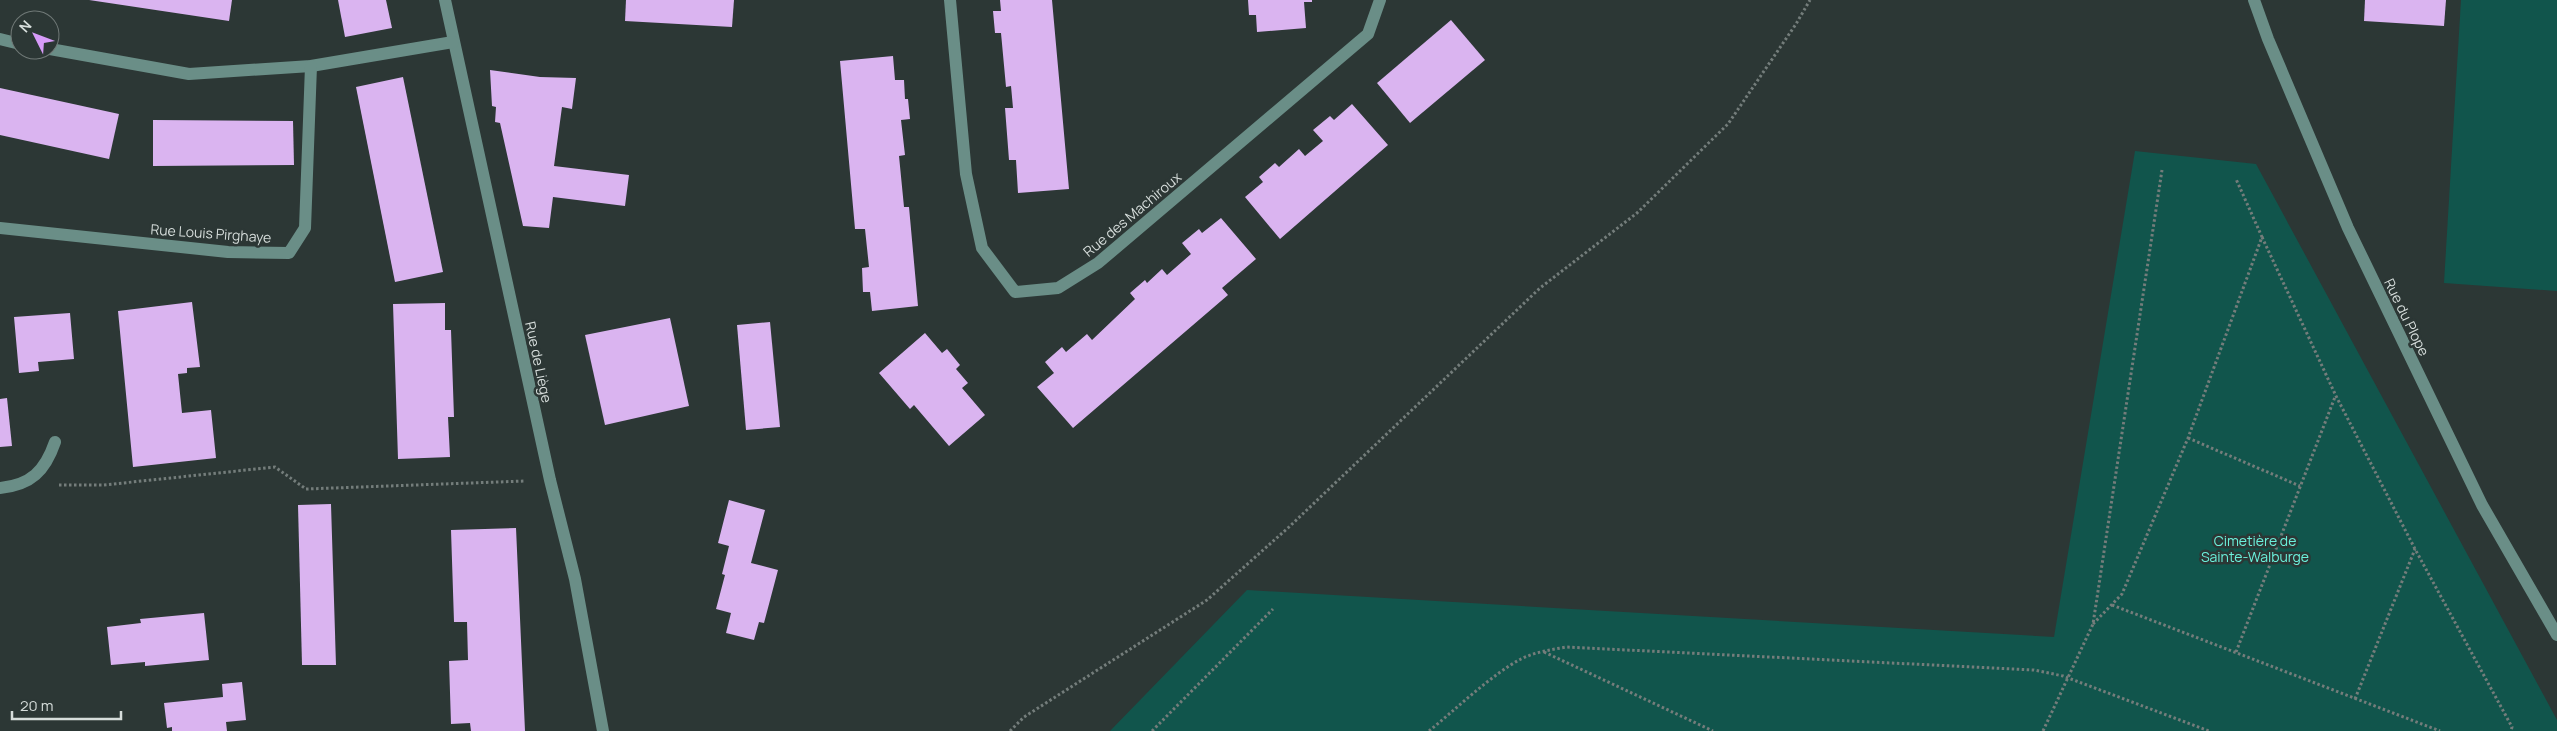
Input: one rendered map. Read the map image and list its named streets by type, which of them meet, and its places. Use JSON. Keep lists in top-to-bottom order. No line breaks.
{"streets":{"street":["Rue des Machiroux","Rue Louis Pirghaye","Rue du Plope","Rue de Liège"]},"parks":["Cimetière de Sainte-Walburge"],"scale_bar":"20 m","north":"top left"}
